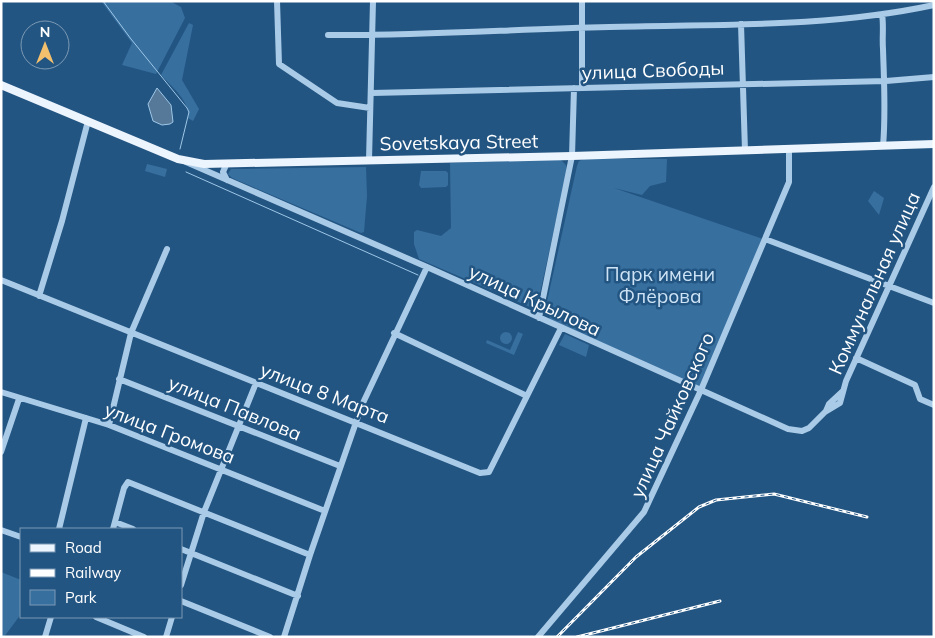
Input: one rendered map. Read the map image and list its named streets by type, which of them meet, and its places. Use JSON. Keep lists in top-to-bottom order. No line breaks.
{"streets":{"main road":["Sovetskaya Street"],"street":["улица Свободы","Коммунальная улица","улица Крылова","улица 8 Марта","улица Павлова","улица Чайковского","улица Громова"]},"crossings":[["Sovetskaya Street","улица Крылова"],["Sovetskaya Street","улица Чайковского"],["Коммунальная улица","улица Крылова"],["улица Крылова","улица 8 Марта"],["улица Крылова","улица Чайковского"]],"parks":["Парк имени Флёрова"],"legend":["Road","Railway","Park"],"north":"top"}
